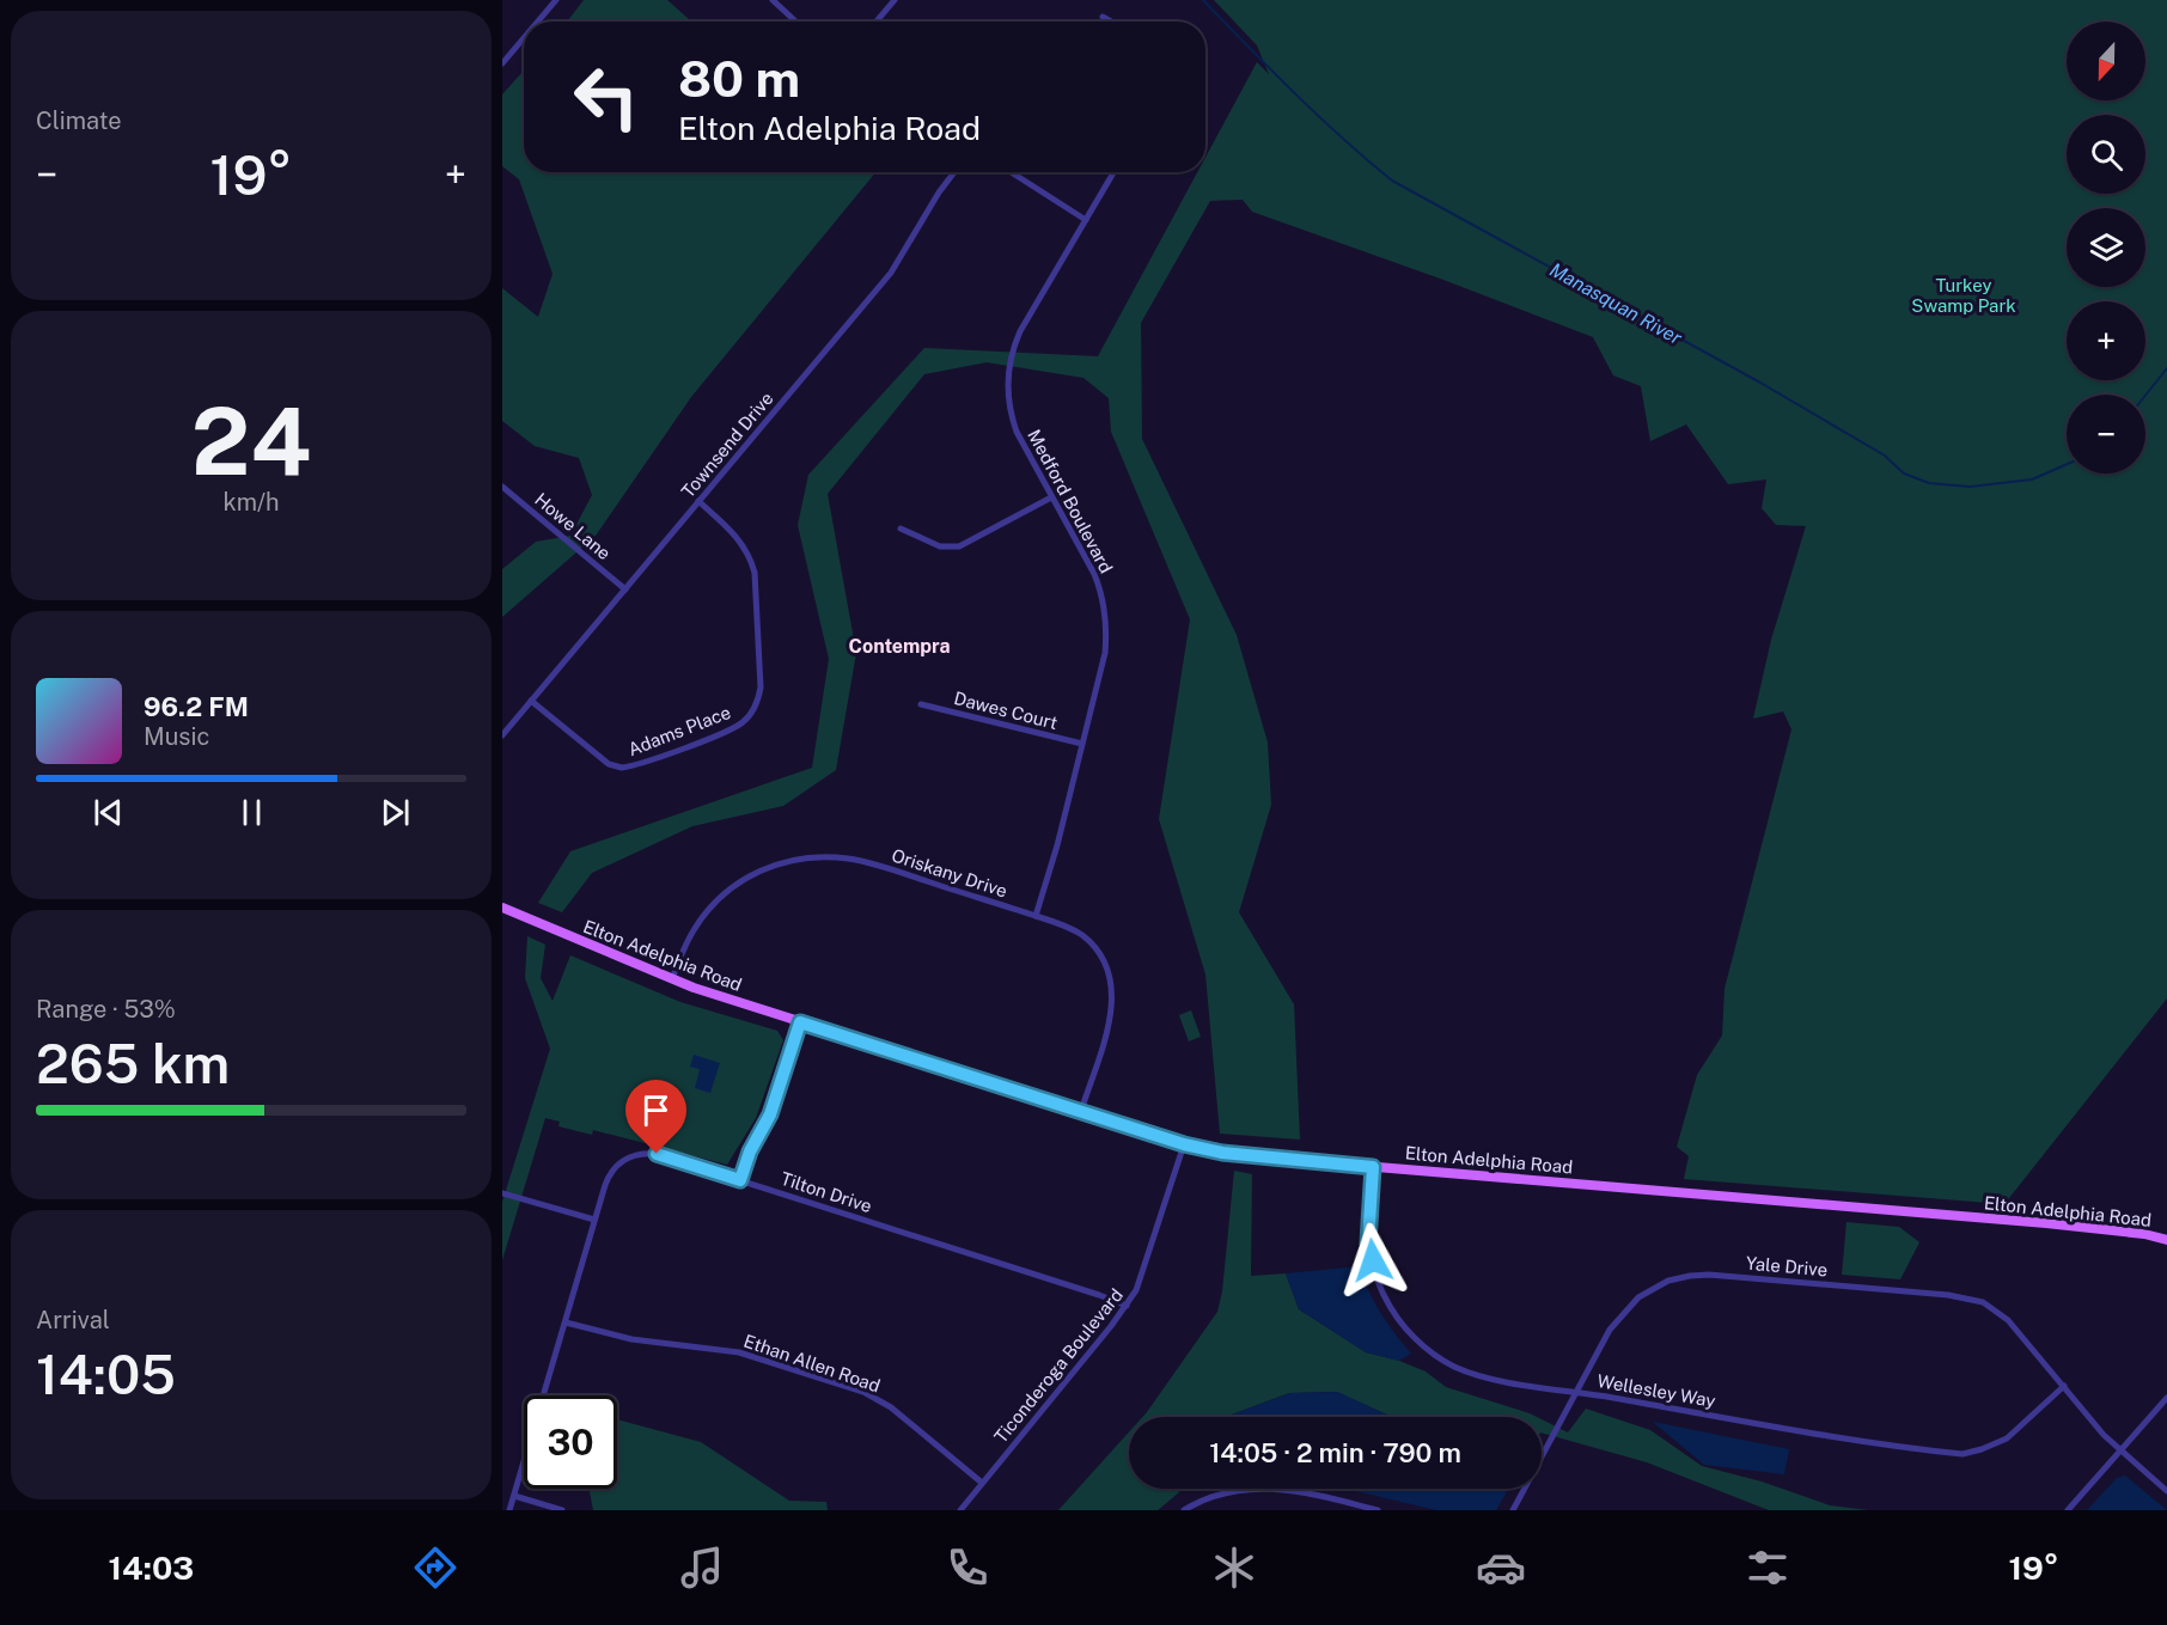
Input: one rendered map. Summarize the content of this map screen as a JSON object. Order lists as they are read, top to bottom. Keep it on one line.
{"streets":{"main road":["Elton Adelphia Road"],"street":["Townsend Drive","Medford Boulevard","Howe Lane","Dawes Court","Adams Place","Oriskany Drive","Tilton Drive","Yale Drive","Ethan Allen Road","Ticonderoga Boulevard","Wellesley Way"]},"crossings":[["Townsend Drive","Howe Lane"],["Townsend Drive","Adams Place"],["Medford Boulevard","Dawes Court"],["Medford Boulevard","Oriskany Drive"],["Oriskany Drive","Elton Adelphia Road"],["Elton Adelphia Road","Ticonderoga Boulevard"],["Elton Adelphia Road","Wellesley Way"],["Tilton Drive","Ethan Allen Road"],["Tilton Drive","Ticonderoga Boulevard"],["Yale Drive","Wellesley Way"],["Ethan Allen Road","Ticonderoga Boulevard"]],"districts":["Contempra"],"water":["Manasquan River"],"parks":["Turkey Swamp Park"],"north":"bottom","page":{"tile":["Climate",["24","km/h"],["Range · 53%","265 km"],["Arrival","14:05"]],"map_buttons":["+","−"],"turn":["80 m","Elton Adelphia Road"],"heat":["−","19°","+"],"song":["96.2 FM","Music"],"limit":"30","trip":"14:05 · 2 min · 790 m","tabs":["14:03","19°"]}}
